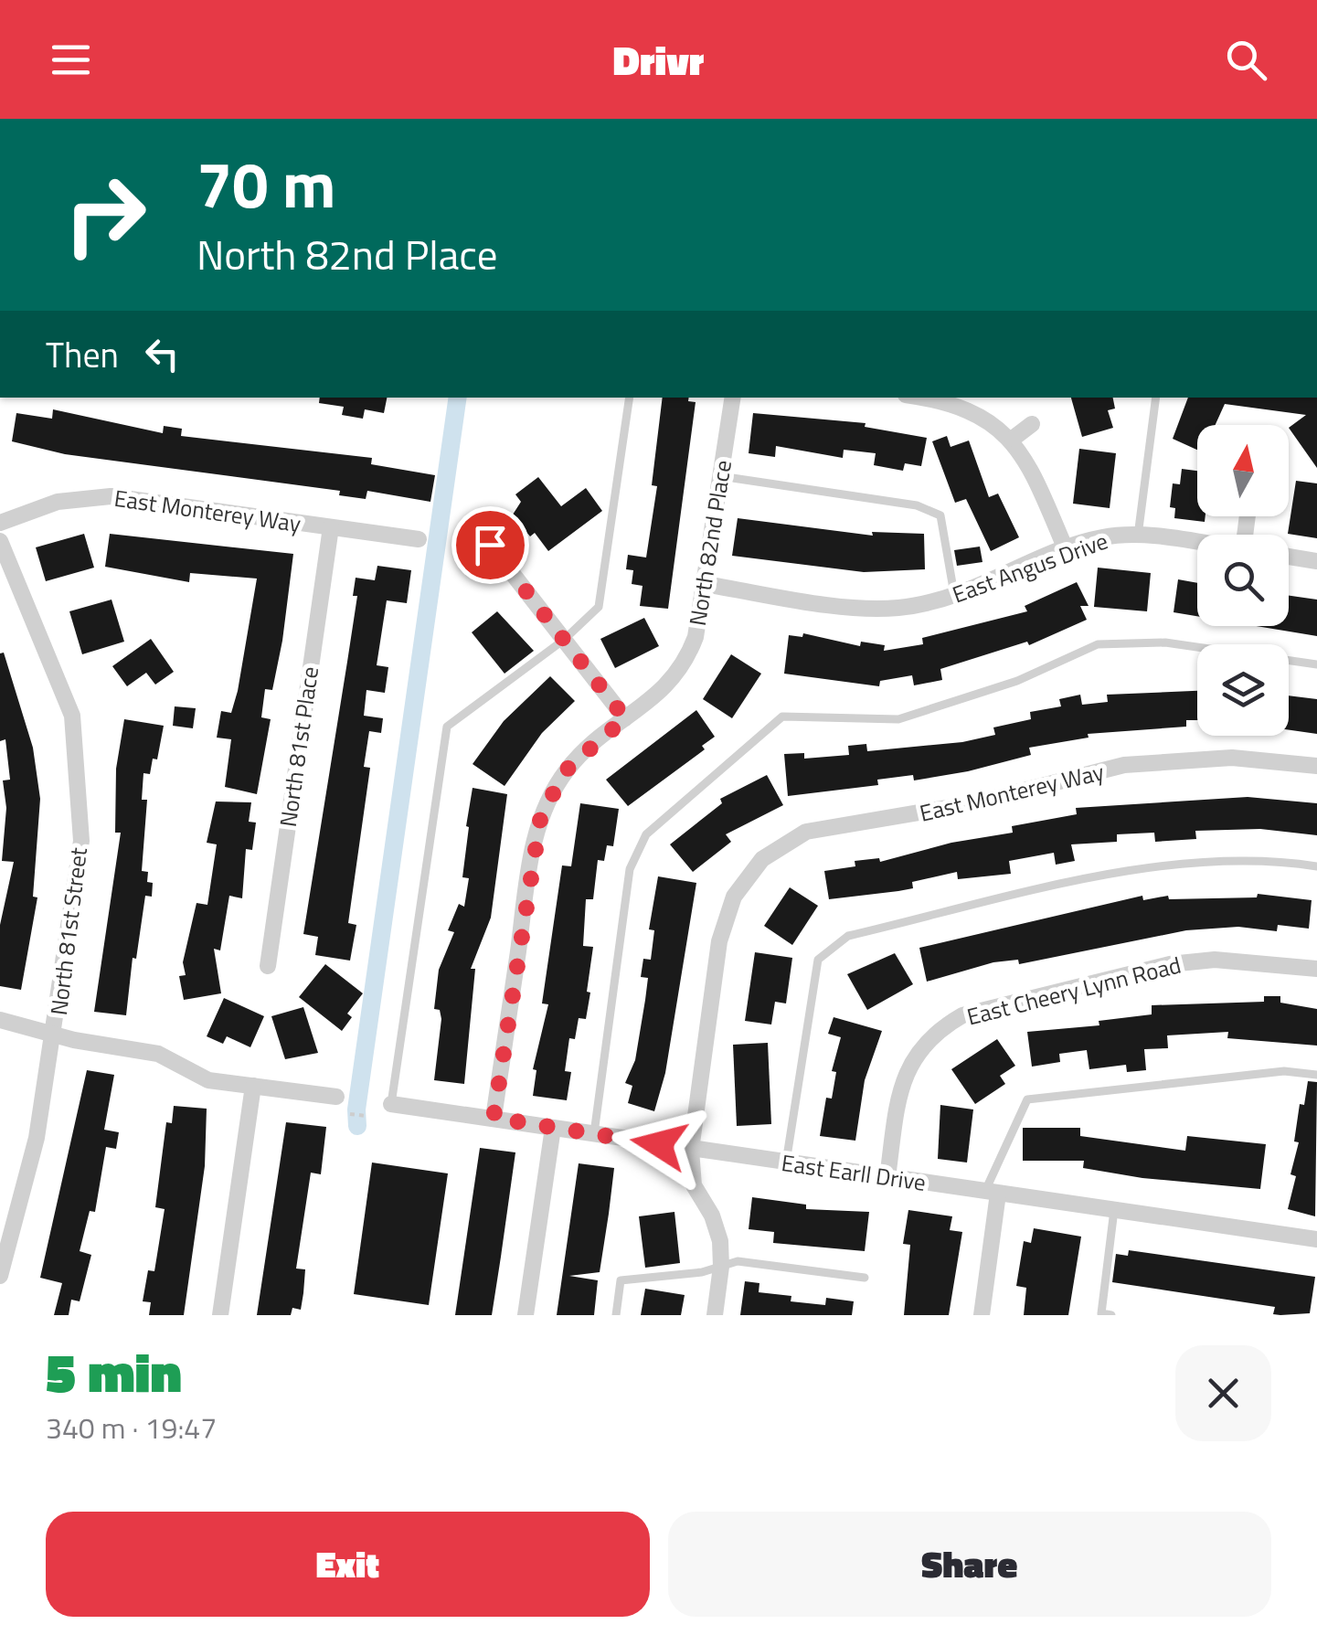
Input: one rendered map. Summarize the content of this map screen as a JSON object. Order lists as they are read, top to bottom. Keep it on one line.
{"streets":{"street":["East Monterey Way","North 82nd Place","East Angus Drive","North 81st Place","North 81st Street","East Cheery Lynn Road","East Earll Drive"]},"crossings":[["East Monterey Way","North 81st Place"],["East Monterey Way","East Earll Drive"],["North 82nd Place","East Angus Drive"],["North 82nd Place","East Earll Drive"],["East Cheery Lynn Road","East Earll Drive"]],"north":"top","page":{"header":"Drivr","turn":["70 m","North 82nd Place"],"then":"Then","heading":["5 min","340 m · 19:47"],"buttons":["Exit","Share"]}}
